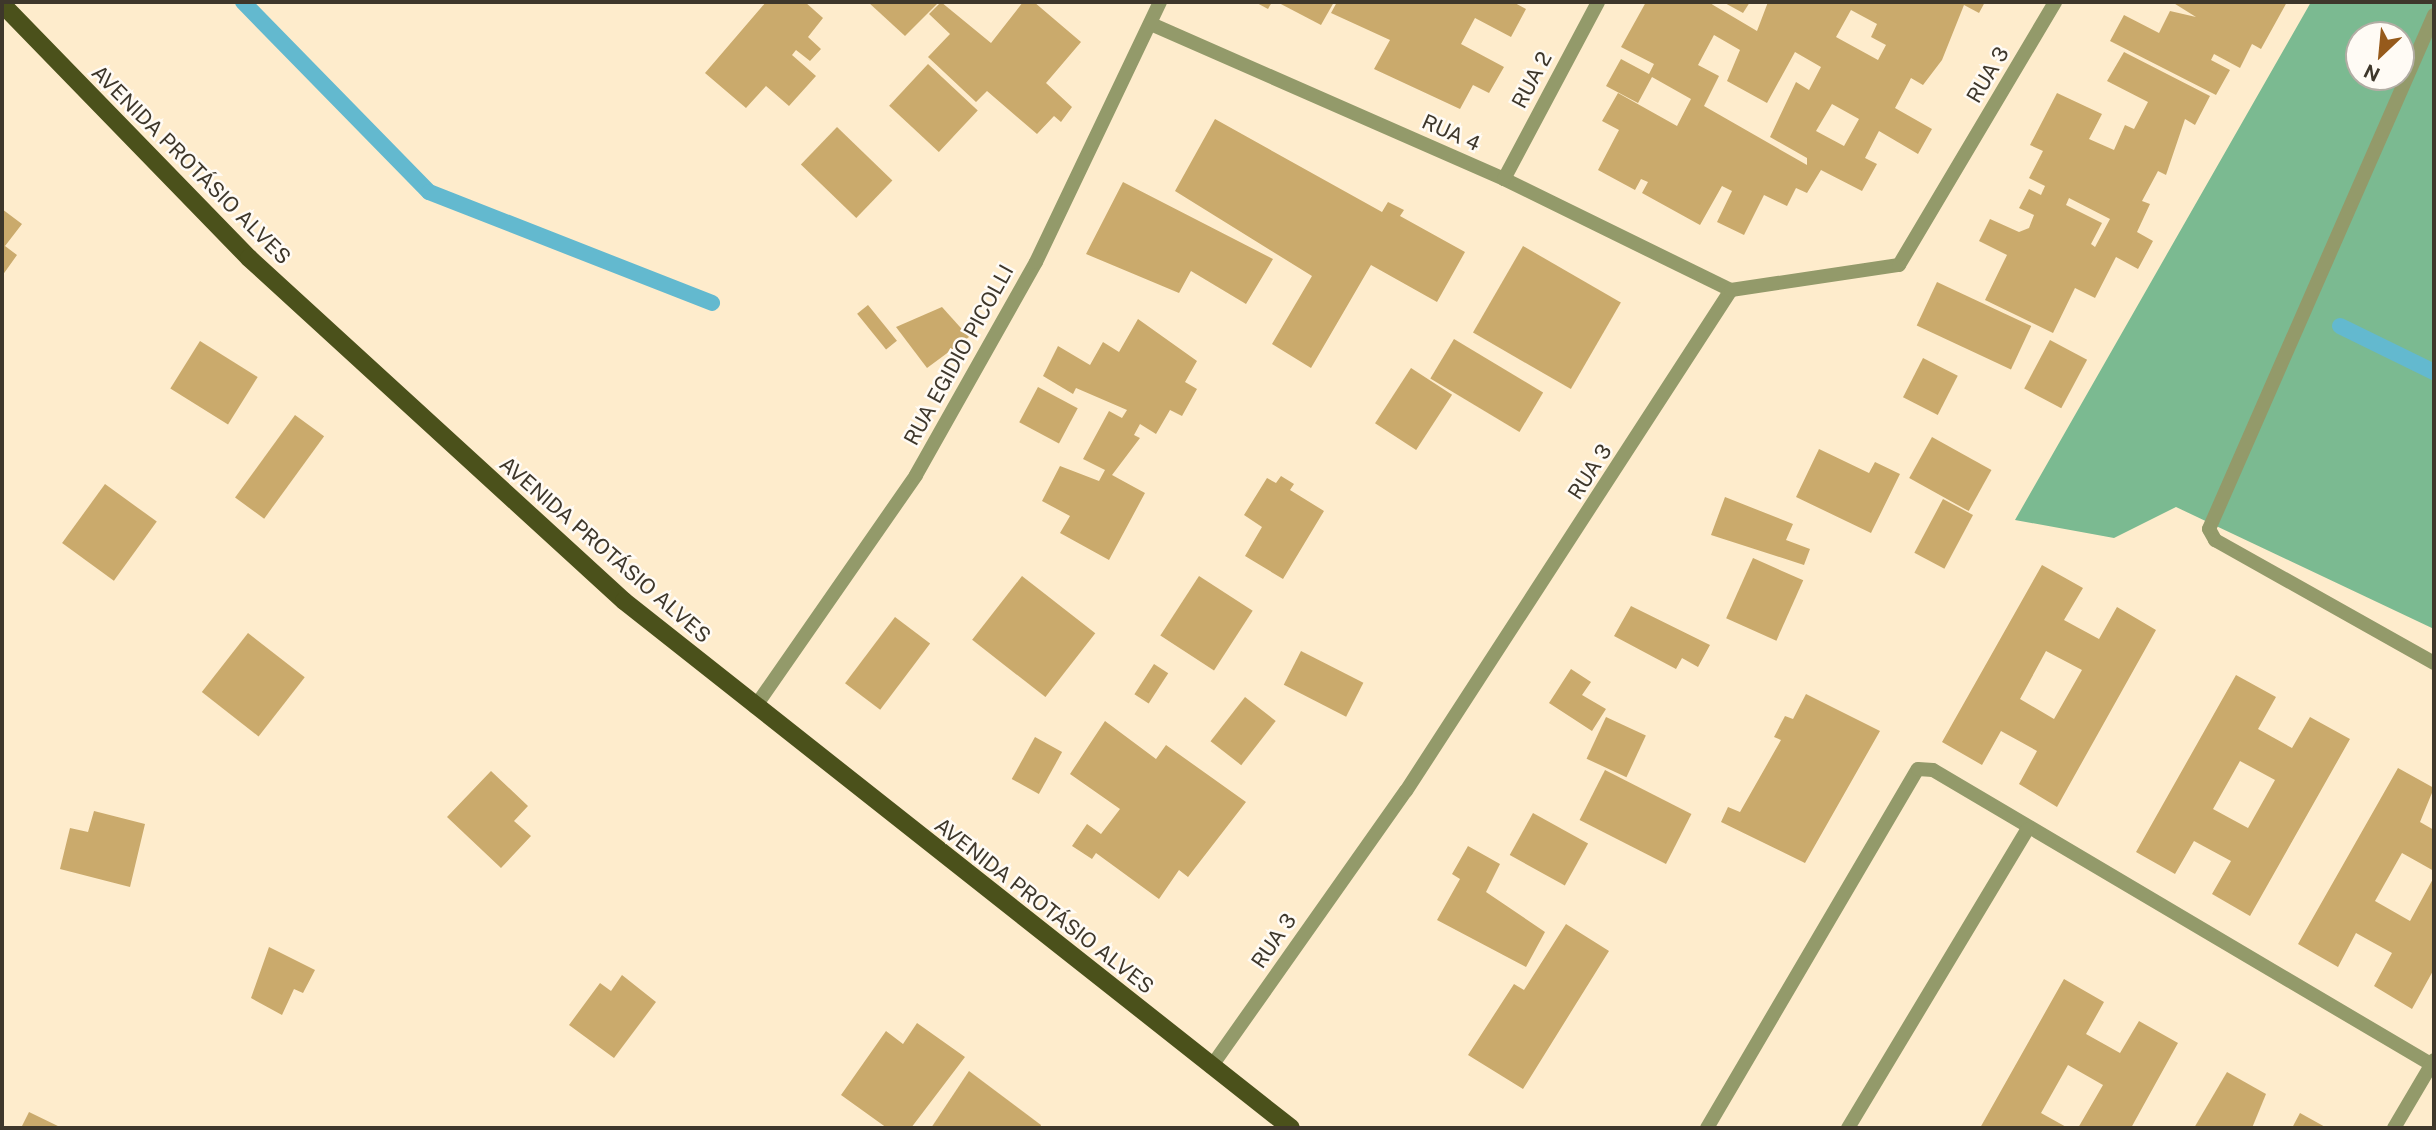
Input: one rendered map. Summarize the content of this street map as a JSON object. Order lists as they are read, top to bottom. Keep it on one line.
{"streets":{"main road":["AVENIDA PROTÁSIO ALVES"],"street":["RUA 3","RUA 2","RUA 4","RUA EGIDIO PICOLLI"]},"crossings":[["RUA 3","RUA 4"],["RUA 3","AVENIDA PROTÁSIO ALVES"],["RUA 2","RUA 4"],["RUA 4","RUA EGIDIO PICOLLI"],["AVENIDA PROTÁSIO ALVES","RUA EGIDIO PICOLLI"]],"north":"bottom left"}
